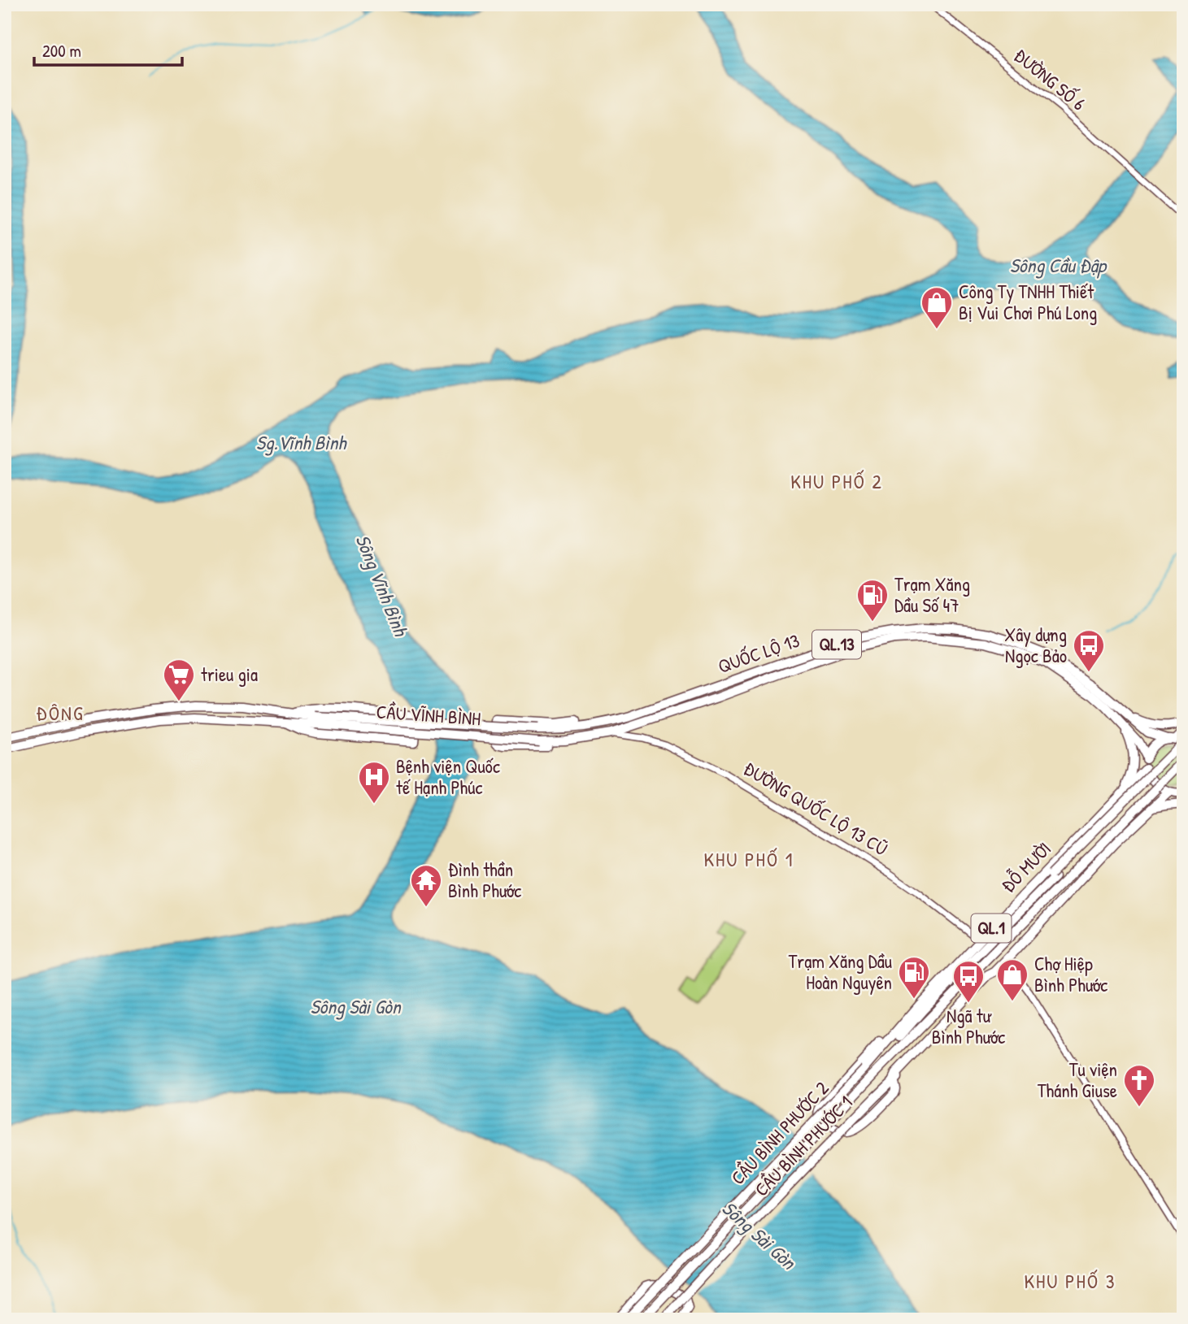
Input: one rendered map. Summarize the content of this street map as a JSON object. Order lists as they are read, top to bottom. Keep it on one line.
{"streets":{"highway":["QL.13","QUỐC LỘ 13","CẦU VĨNH BÌNH","ĐỖ MƯỜI","QL.1","CẦU BÌNH PHƯỚC 2","CẦU BÌNH PHƯỚC 1"],"street":["ĐƯỜNG SỐ 6","ĐƯỜNG QUỐC LỘ 13 CŨ"]},"crossings":[["QL.13","CẦU VĨNH BÌNH"],["QUỐC LỘ 13","CẦU VĨNH BÌNH"],["QUỐC LỘ 13","ĐƯỜNG QUỐC LỘ 13 CŨ"],["QUỐC LỘ 13","QL.1"],["ĐƯỜNG QUỐC LỘ 13 CŨ","ĐỖ MƯỜI"],["ĐỖ MƯỜI","QL.1"],["ĐỖ MƯỜI","CẦU BÌNH PHƯỚC 2"],["ĐỖ MƯỜI","CẦU BÌNH PHƯỚC 1"]],"districts":["KHU PHỐ 2","ĐÔNG","KHU PHỐ 1","KHU PHỐ 3"],"water":["Sông Cầu Đập","Sg.Vĩnh Bình","Sông Vĩnh Bình","Sông Sài Gòn"],"places":{"shop":["Công Ty TNHH Thiết Bị Vui Chơi Phú Long","Chợ Hiệp Bình Phước"],"fuel station":["Trạm Xăng Dầu Số 47","Trạm Xăng Dầu Hoàn Nguyên"],"bus stop":["Xây dựng Ngọc Bảo","Ngã tư Bình Phước"],"supermarket":["trieu gia"],"hospital":["Bệnh viện Quốc tế Hạnh Phúc"],"temple":["Đình thần Bình Phước"],"church":["Tu viện Thánh Giuse"]},"scale_bar":"200 m"}
